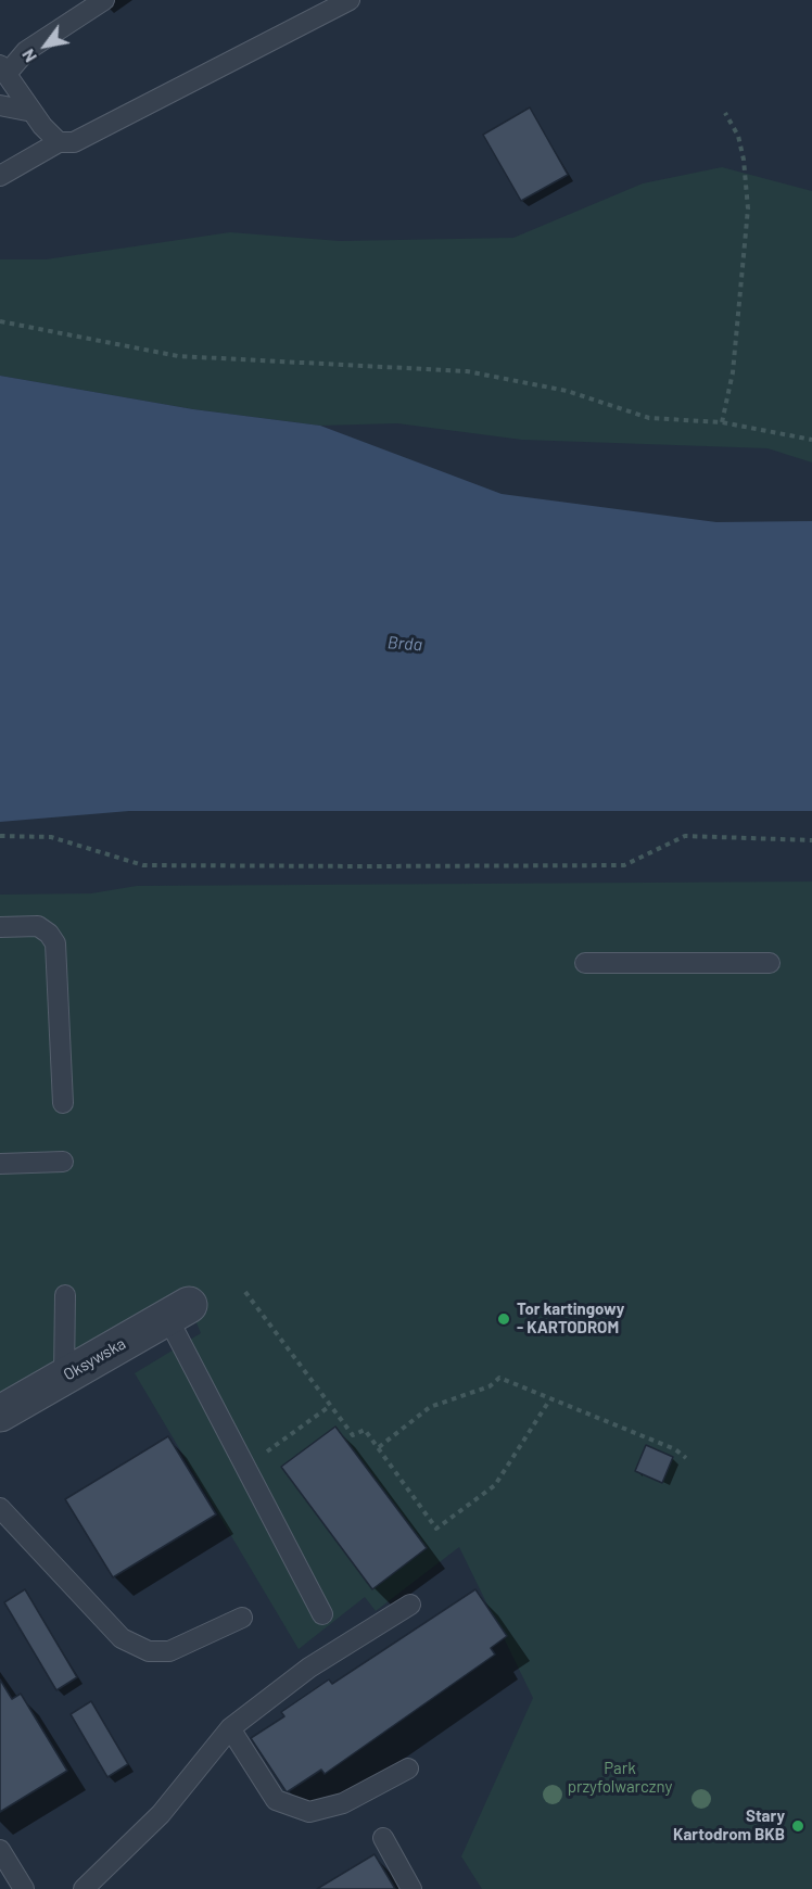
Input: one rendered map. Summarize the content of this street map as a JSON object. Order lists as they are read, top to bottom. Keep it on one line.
{"streets":{"street":["Oksywska"]},"water":["Brda"],"parks":["Park przyfolwarczny"],"places":["Tor kartingowy - KARTODROM","Stary Kartodrom BKB"],"north":"bottom left"}
